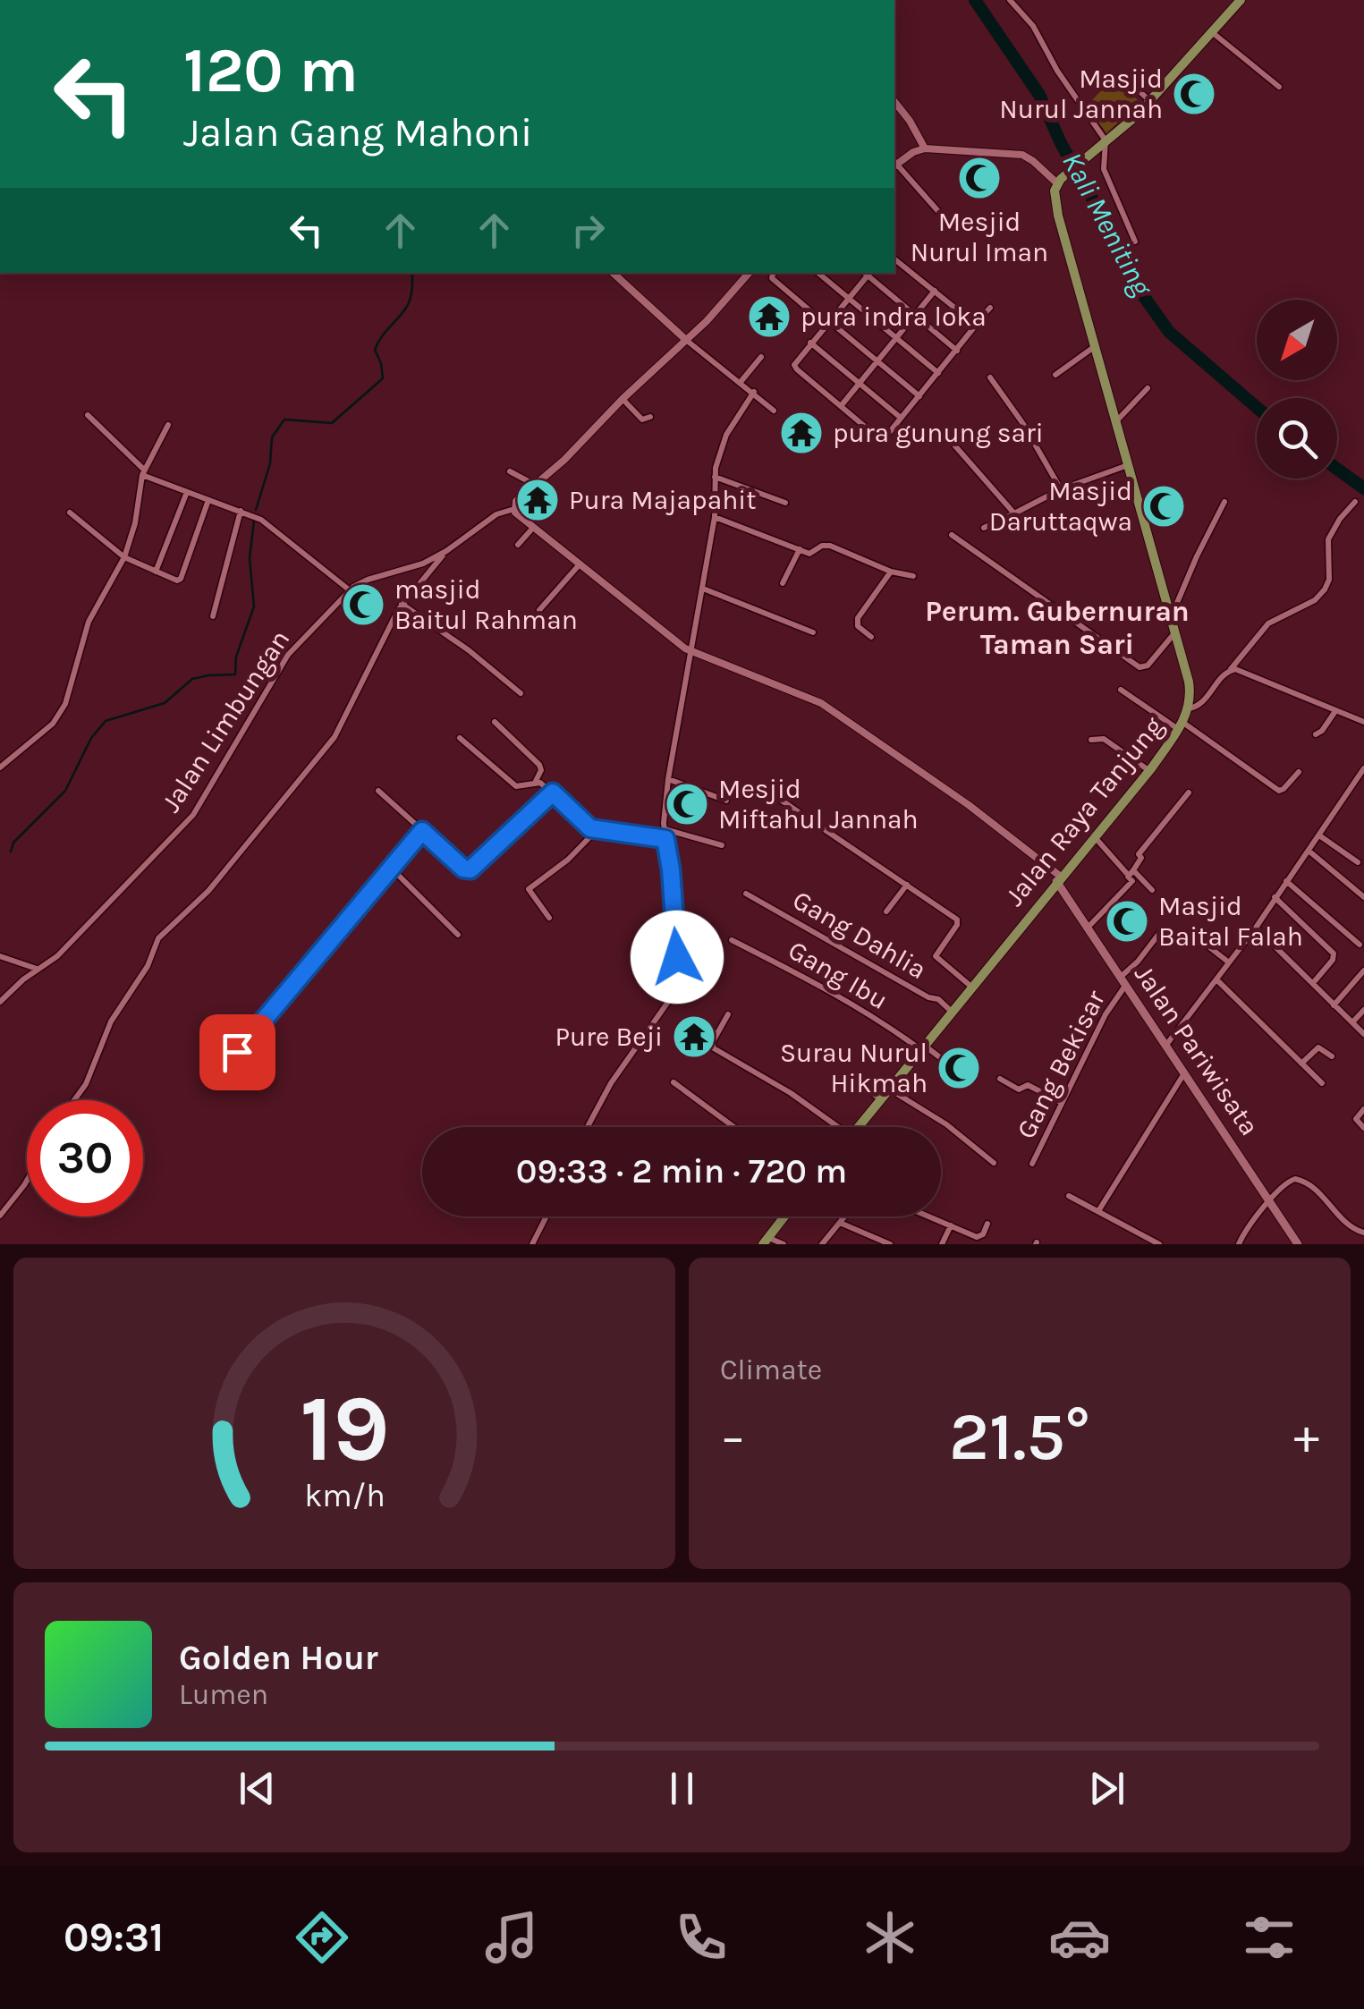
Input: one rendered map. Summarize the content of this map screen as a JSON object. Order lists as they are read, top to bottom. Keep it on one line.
{"streets":{"main road":["Jalan Raya Tanjung","Jalan Pariwisata"],"street":["Jalan Limbungan","Gang Dahlia","Gang Ibu","Gang Bekisar"]},"crossings":[["Jalan Raya Tanjung","Gang Dahlia"],["Jalan Raya Tanjung","Gang Ibu"],["Jalan Raya Tanjung","Jalan Pariwisata"],["Jalan Pariwisata","Gang Bekisar"]],"districts":["Perum. Gubernuran Taman Sari"],"water":["Kali Meniting"],"places":{"mosque":["Masjid Nurul Jannah","Mesjid Nurul Iman","Masjid Daruttaqwa","masjid Baitul Rahman","Mesjid Miftahul Jannah","Masjid Baital Falah","Surau Nurul Hikmah"],"temple":["pura indra loka","pura gunung sari","Pura Majapahit","Pure Beji"]},"north":"bottom left","page":{"turn":["120 m","Jalan Gang Mahoni"],"limit":"30","trip":"09:33 · 2 min · 720 m","tile":"Climate","heat":["−","21.5°","+"],"song":["Golden Hour","Lumen"],"tabs":"09:31","gauge":["19","km/h"]}}
